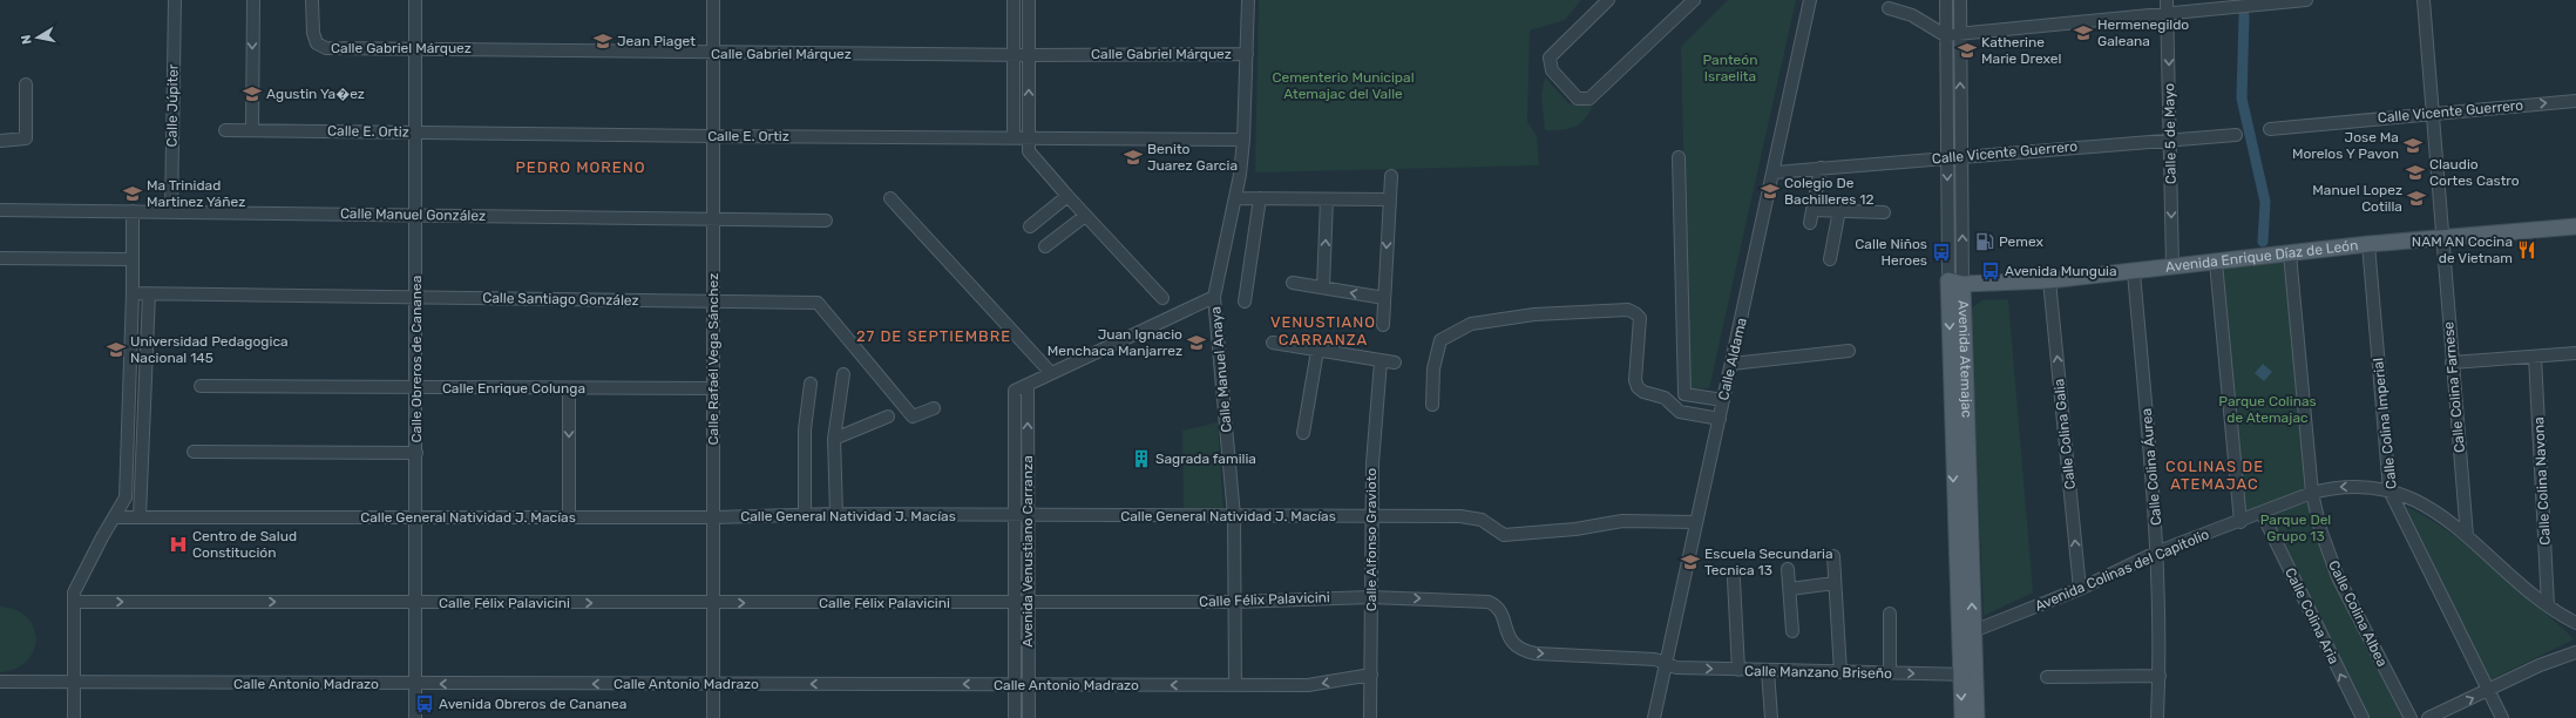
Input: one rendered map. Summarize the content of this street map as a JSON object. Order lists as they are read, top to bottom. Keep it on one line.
{"streets":{"main road":["Avenida Enrique Díaz de León","Avenida Atemajac"],"street":["Calle Gabriel Márquez","Calle Júpiter","Calle Vicente Guerrero","Calle E. Ortiz","Calle 5 de Mayo","Calle Manuel González","Calle Santiago González","Calle Obreros de Cananea","Calle Rafaél Vega Sánchez","Calle Aldama","Calle Manuel Anaya","Calle Colina Farnese","Calle Enrique Colunga","Calle Colina Imperial","Calle Colina Galia","Calle Colina Áurea","Calle Colina Navona","Calle General Natividad J. Macías","Calle Alfonso Gravioto","Avenida Venustiano Carranza","Avenida Colinas del Capitolio","Calle Félix Palavicini","Calle Colina Albea","Calle Colina Aria","Calle Manzano Briseño","Calle Antonio Madrazo"]},"crossings":[["Calle Gabriel Márquez","Calle Obreros de Cananea"],["Calle Gabriel Márquez","Calle Rafaél Vega Sánchez"],["Calle Gabriel Márquez","Calle Manuel Anaya"],["Calle Júpiter","Calle Manuel González"],["Calle Vicente Guerrero","Calle 5 de Mayo"],["Calle Vicente Guerrero","Calle Aldama"],["Calle Vicente Guerrero","Avenida Atemajac"],["Calle Vicente Guerrero","Calle Colina Farnese"],["Calle E. Ortiz","Calle Obreros de Cananea"],["Calle E. Ortiz","Calle Rafaél Vega Sánchez"],["Calle E. Ortiz","Calle Manuel Anaya"],["Calle 5 de Mayo","Avenida Enrique Díaz de León"],["Calle Manuel González","Calle Obreros de Cananea"],["Calle Manuel González","Calle Rafaél Vega Sánchez"],["Avenida Enrique Díaz de León","Avenida Atemajac"],["Avenida Enrique Díaz de León","Calle Colina Farnese"],["Avenida Enrique Díaz de León","Calle Colina Imperial"],["Avenida Enrique Díaz de León","Calle Colina Galia"],["Avenida Enrique Díaz de León","Calle Colina Áurea"],["Avenida Enrique Díaz de León","Calle Colina Albea"],["Calle Santiago González","Calle Obreros de Cananea"],["Calle Santiago González","Calle Rafaél Vega Sánchez"],["Calle Obreros de Cananea","Calle Enrique Colunga"],["Calle Obreros de Cananea","Calle General Natividad J. Macías"],["Calle Obreros de Cananea","Calle Félix Palavicini"],["Calle Obreros de Cananea","Calle Antonio Madrazo"],["Calle Rafaél Vega Sánchez","Calle Enrique Colunga"],["Calle Rafaél Vega Sánchez","Calle General Natividad J. Macías"],["Calle Rafaél Vega Sánchez","Calle Félix Palavicini"],["Calle Rafaél Vega Sánchez","Calle Antonio Madrazo"],["Calle Aldama","Calle General Natividad J. Macías"],["Calle Aldama","Calle Félix Palavicini"],["Calle Aldama","Calle Manzano Briseño"],["Avenida Atemajac","Avenida Colinas del Capitolio"],["Avenida Atemajac","Calle Manzano Briseño"],["Calle Manuel Anaya","Calle General Natividad J. Macías"],["Calle Manuel Anaya","Calle Félix Palavicini"],["Calle Manuel Anaya","Calle Antonio Madrazo"],["Calle Colina Farnese","Avenida Colinas del Capitolio"],["Calle Colina Imperial","Avenida Colinas del Capitolio"],["Calle Colina Galia","Avenida Colinas del Capitolio"],["Calle Colina Áurea","Avenida Colinas del Capitolio"],["Calle Colina Navona","Avenida Colinas del Capitolio"],["Calle General Natividad J. Macías","Calle Alfonso Gravioto"],["Calle General Natividad J. Macías","Avenida Venustiano Carranza"],["Calle Alfonso Gravioto","Calle Félix Palavicini"],["Calle Alfonso Gravioto","Calle Antonio Madrazo"],["Avenida Venustiano Carranza","Calle Félix Palavicini"],["Avenida Venustiano Carranza","Calle Antonio Madrazo"],["Avenida Colinas del Capitolio","Calle Colina Albea"],["Avenida Colinas del Capitolio","Calle Colina Aria"],["Calle Félix Palavicini","Calle Manzano Briseño"]],"one_way":["Calle 5 de Mayo","Calle Colina Galia","Calle Félix Palavicini","Calle Colina Aria","Calle Manzano Briseño","Calle Antonio Madrazo"],"districts":["PEDRO MORENO","VENUSTIANO CARRANZA","27 DE SEPTIEMBRE","COLINAS DE ATEMAJAC"],"parks":["Panteón Israelita","Cementerio Municipal Atemajac del Valle","Parque Colinas de Atemajac","Parque Del Grupo 13"],"places":{"school or university":["Hermenegildo Galeana","Jean Piaget","Katherine Marie Drexel","Agustin Ya�ez","Jose Ma Morelos Y Pavon","Benito Juarez Garcia","Claudio Cortes Castro","Colegio De Bachilleres 12","Ma Trinidad Martinez Yáñez","Manuel Lopez Cotilla","Juan Ignacio Menchaca Manjarrez","Universidad Pedagogica Nacional 145","Escuela Secundaria Tecnica 13"],"fuel station":["Pemex"],"restaurant":["NAM AN Cocina de Vietnam"],"bus stop":["Calle Niños Heroes","Avenida Munguia","Avenida Obreros de Cananea"],"building":["Sagrada familia"],"hospital":["Centro de Salud Constitución"]},"north":"left"}
